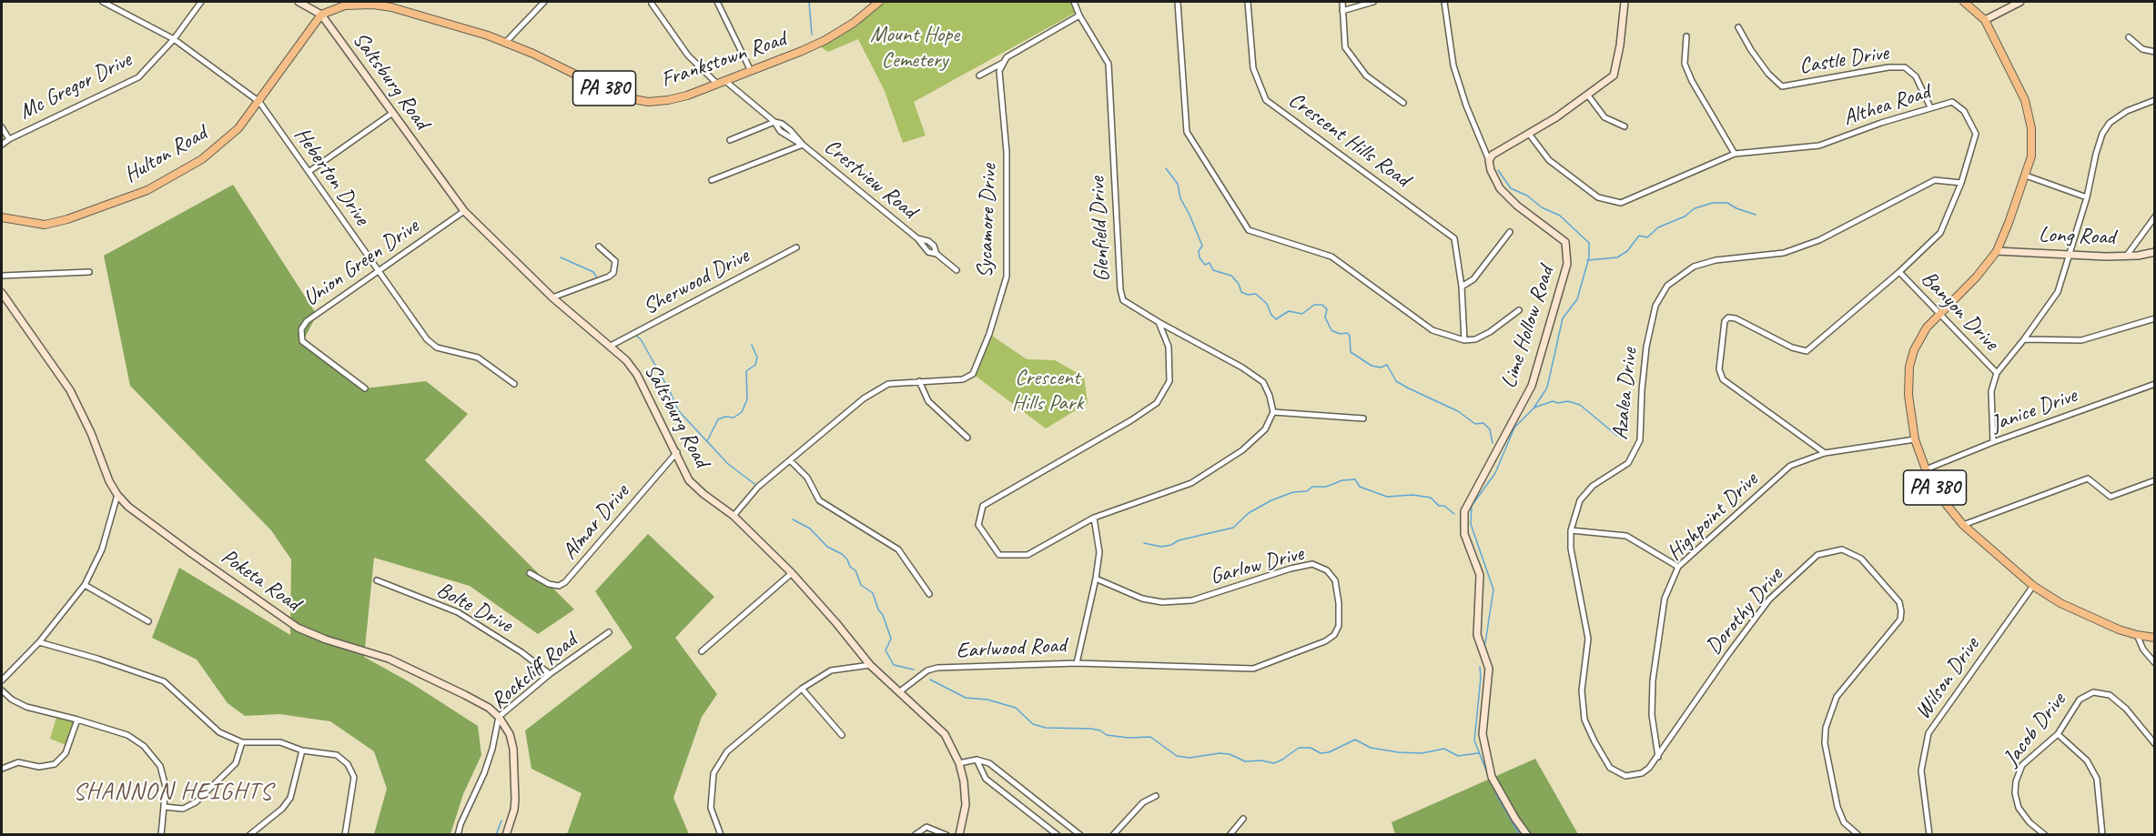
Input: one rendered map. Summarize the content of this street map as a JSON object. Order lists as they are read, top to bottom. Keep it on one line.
{"streets":{"main road":["Frankstown Road","PA 380","Hulton Road"],"street":["Castle Drive","Saltsburg Road","Mc Gregor Drive","Althea Road","Crescent Hills Road","Heberton Drive","Crestview Road","Sycamore Drive","Glenfield Drive","Long Road","Union Green Drive","Sherwood Drive","Banyon Drive","Lime Hollow Road","Azalea Drive","Janice Drive","Highpoint Drive","Almar Drive","Garlow Drive","Poketa Road","Bolte Drive","Dorothy Drive","Earlwood Road","Rockcliff Road","Wilson Drive","Jacob Drive"]},"crossings":[["Frankstown Road","Saltsburg Road"],["Frankstown Road","Hulton Road"],["Frankstown Road","Crestview Road"],["Castle Drive","Althea Road"],["Saltsburg Road","Hulton Road"],["Saltsburg Road","Sycamore Drive"],["Saltsburg Road","Union Green Drive"],["Saltsburg Road","Sherwood Drive"],["Saltsburg Road","Almar Drive"],["Saltsburg Road","Earlwood Road"],["Mc Gregor Drive","Heberton Drive"],["PA 380","Long Road"],["PA 380","Banyon Drive"],["PA 380","Janice Drive"],["PA 380","Highpoint Drive"],["PA 380","Wilson Drive"],["Althea Road","Banyon Drive"],["Althea Road","Azalea Drive"],["Althea Road","Highpoint Drive"],["Hulton Road","Heberton Drive"],["Heberton Drive","Union Green Drive"],["Azalea Drive","Highpoint Drive"],["Azalea Drive","Dorothy Drive"],["Highpoint Drive","Dorothy Drive"],["Garlow Drive","Earlwood Road"],["Poketa Road","Rockcliff Road"],["Bolte Drive","Rockcliff Road"]],"districts":["SHANNON HEIGHTS"],"parks":["Mount Hope Cemetery","Crescent Hills Park"]}
